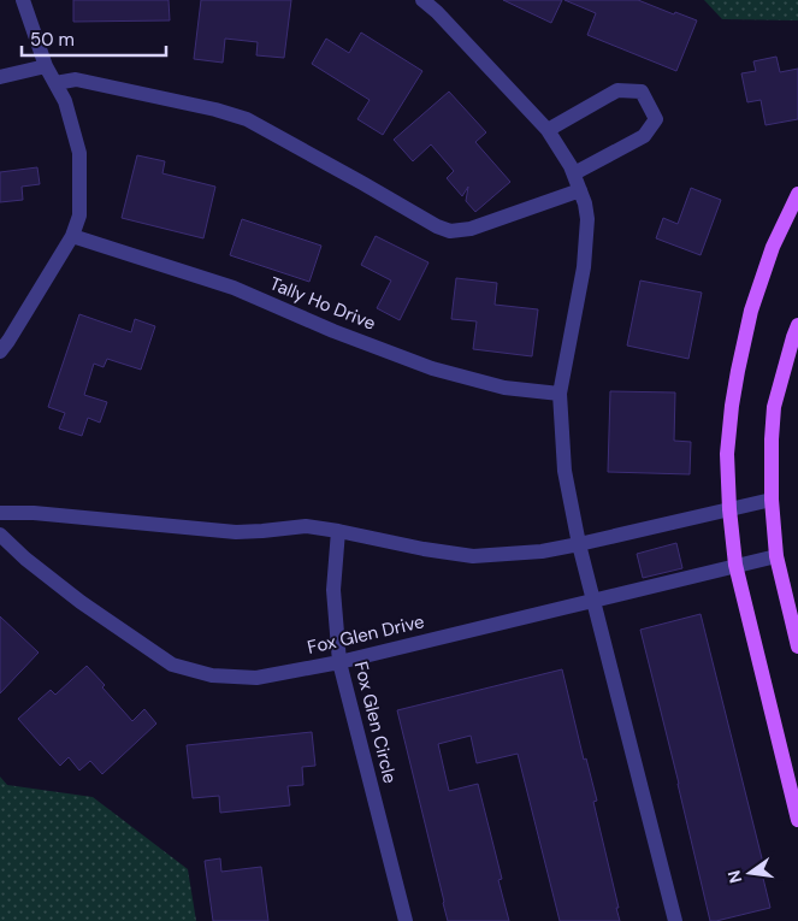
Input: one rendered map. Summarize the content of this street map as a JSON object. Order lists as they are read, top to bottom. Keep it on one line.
{"streets":{"street":["Tally Ho Drive","Fox Glen Drive","Fox Glen Circle"]},"crossings":[["Fox Glen Drive","Fox Glen Circle"]],"scale_bar":"50 m","north":"left"}
